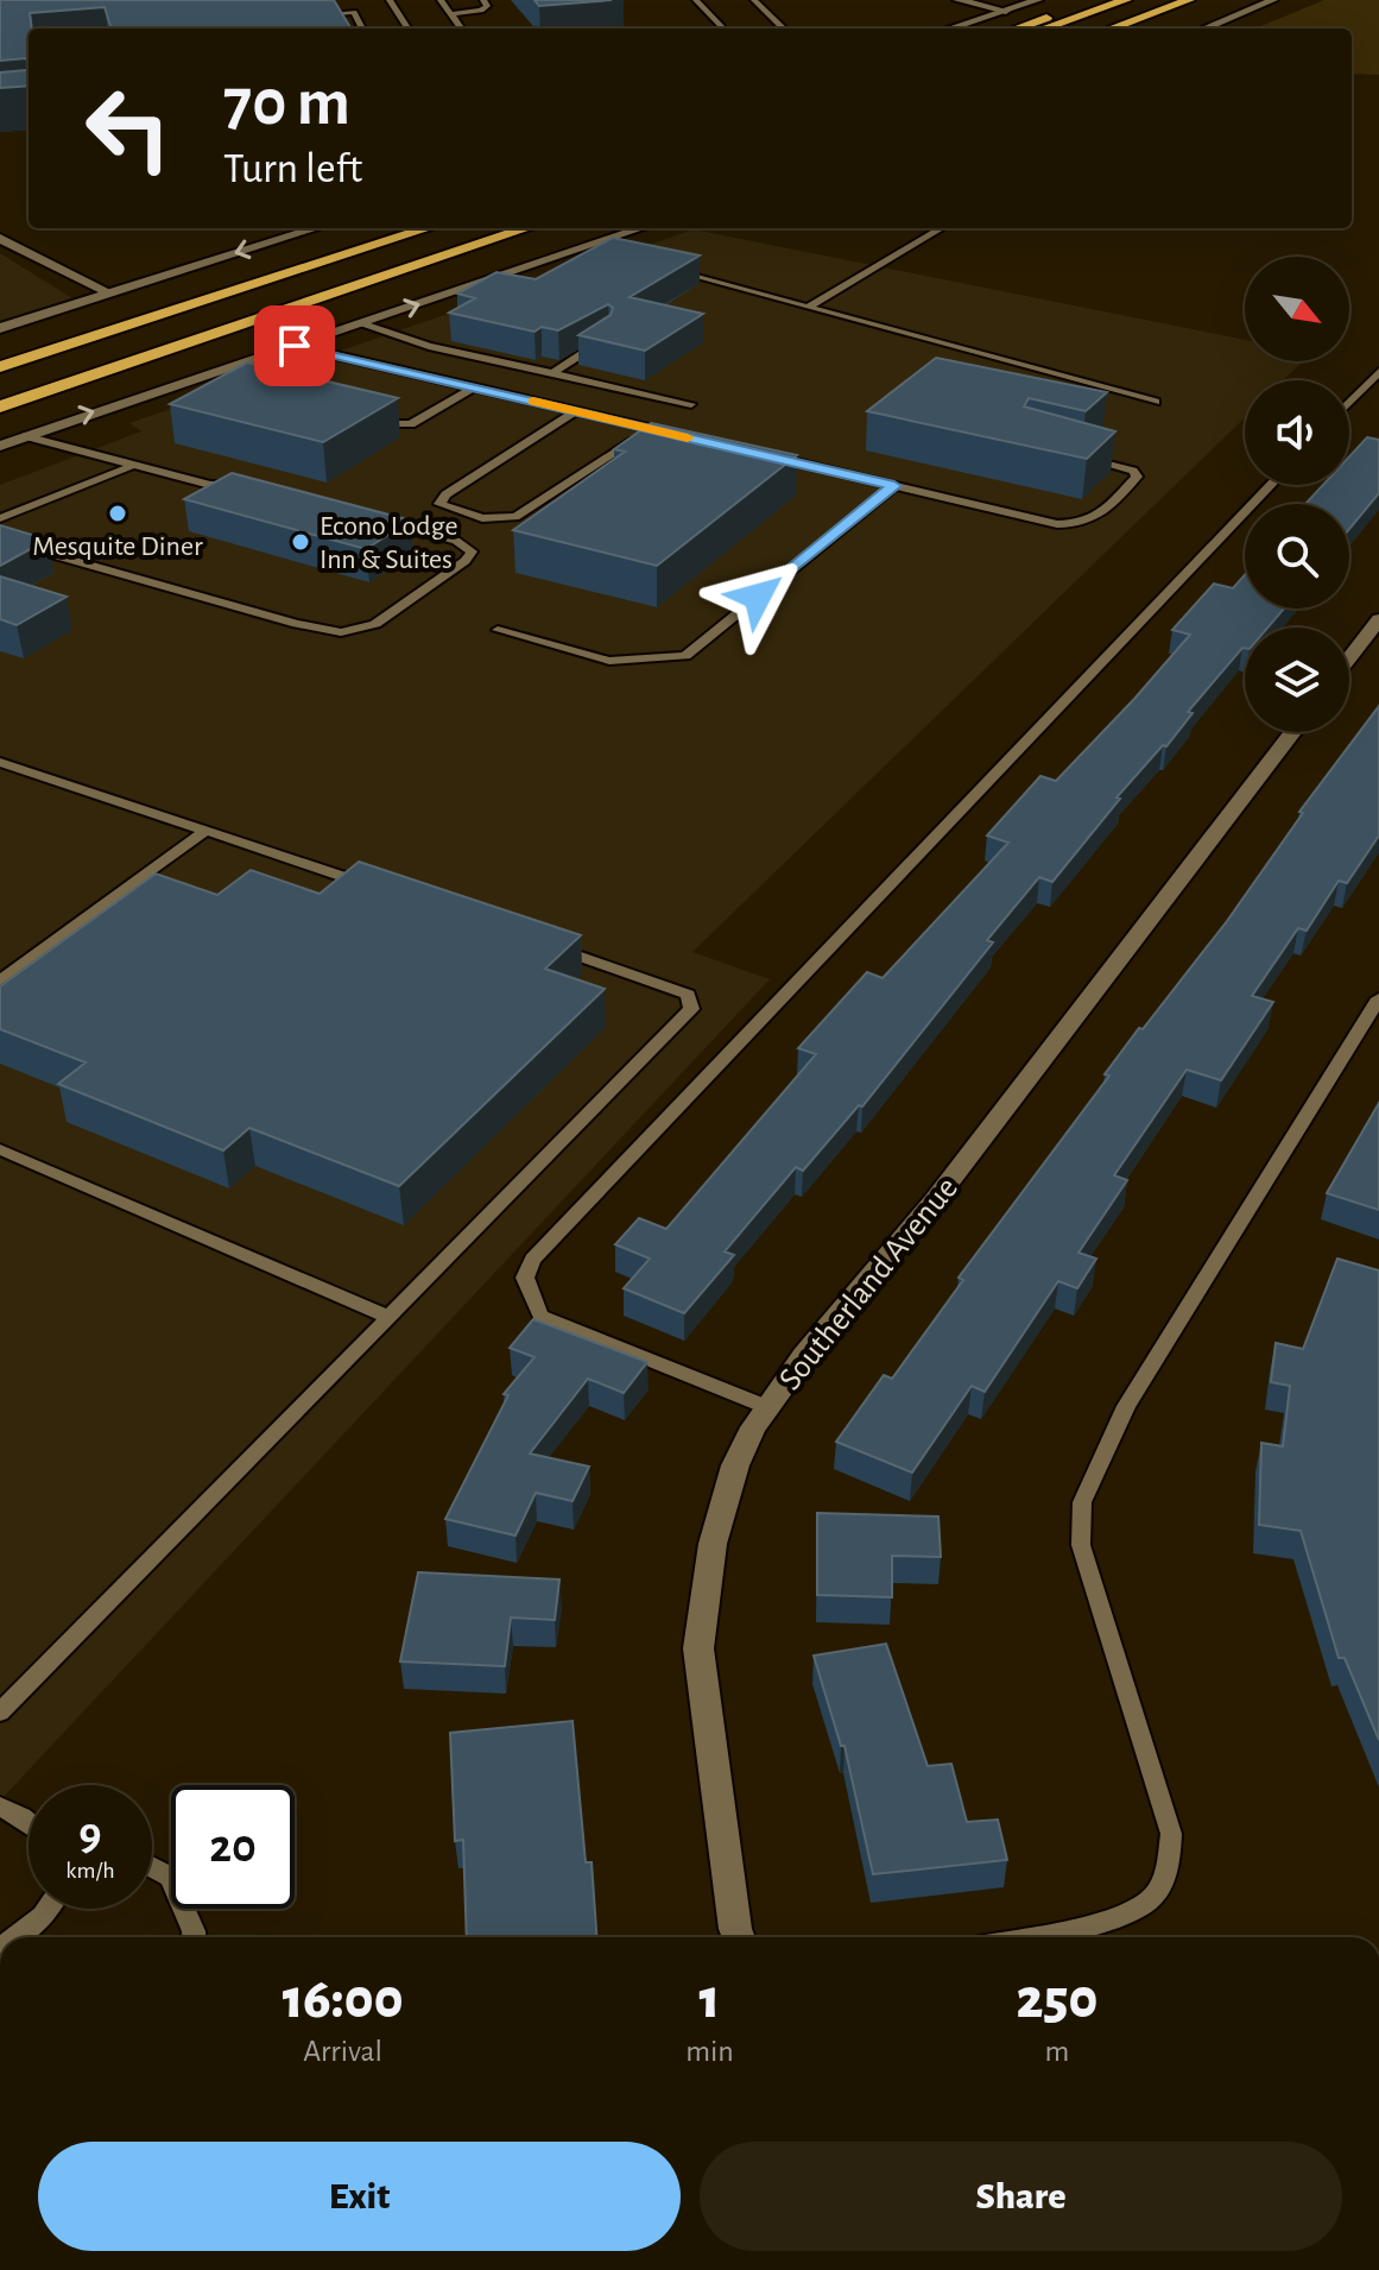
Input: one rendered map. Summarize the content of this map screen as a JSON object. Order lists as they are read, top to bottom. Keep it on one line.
{"streets":{"main road":["Southerland Avenue"]},"places":["Mesquite Diner","Econo Lodge Inn & Suites"],"north":"bottom right","page":{"turn":["70 m","Turn left"],"speed":"9 km/h","limit":"20","eta":["16:00","Arrival","1","min","250","m"],"buttons":["Exit","Share"]}}
